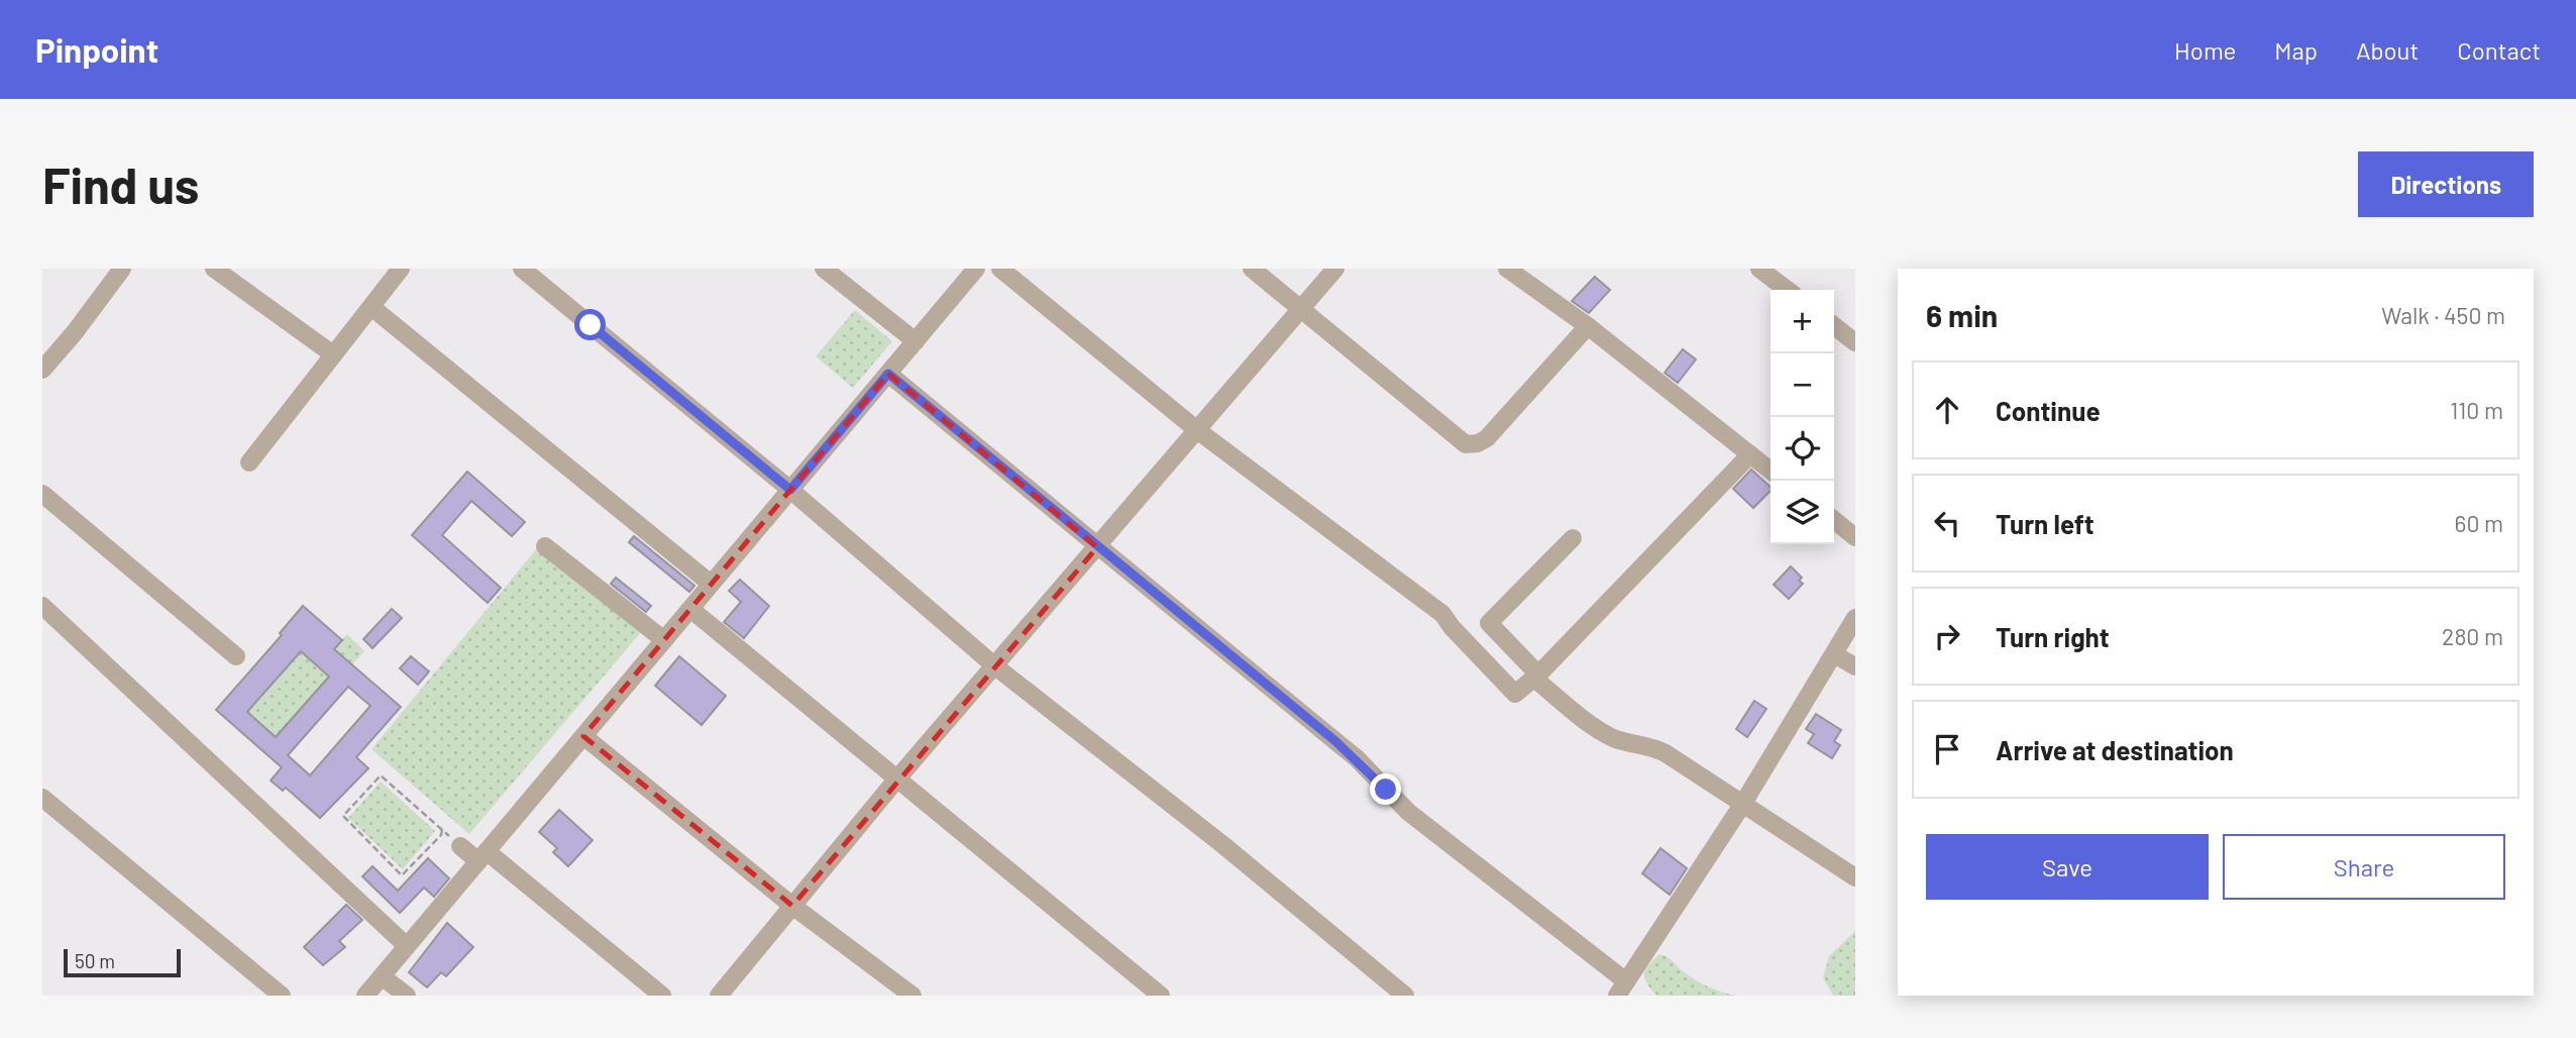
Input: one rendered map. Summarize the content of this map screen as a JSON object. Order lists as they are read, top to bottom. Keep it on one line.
{"scale_bar":"50 m","page":{"header":"Pinpoint","nav":["Home","Map","About","Contact"],"buttons":["Directions",["Save","Share"]],"title":"Find us","heading":["6 min","Walk · 450 m"],"map_buttons":["+","−"],"list":[["Continue","110 m"],["Turn left","60 m"],["Turn right","280 m"],"Arrive at destination"],"scale":"50 m"}}
